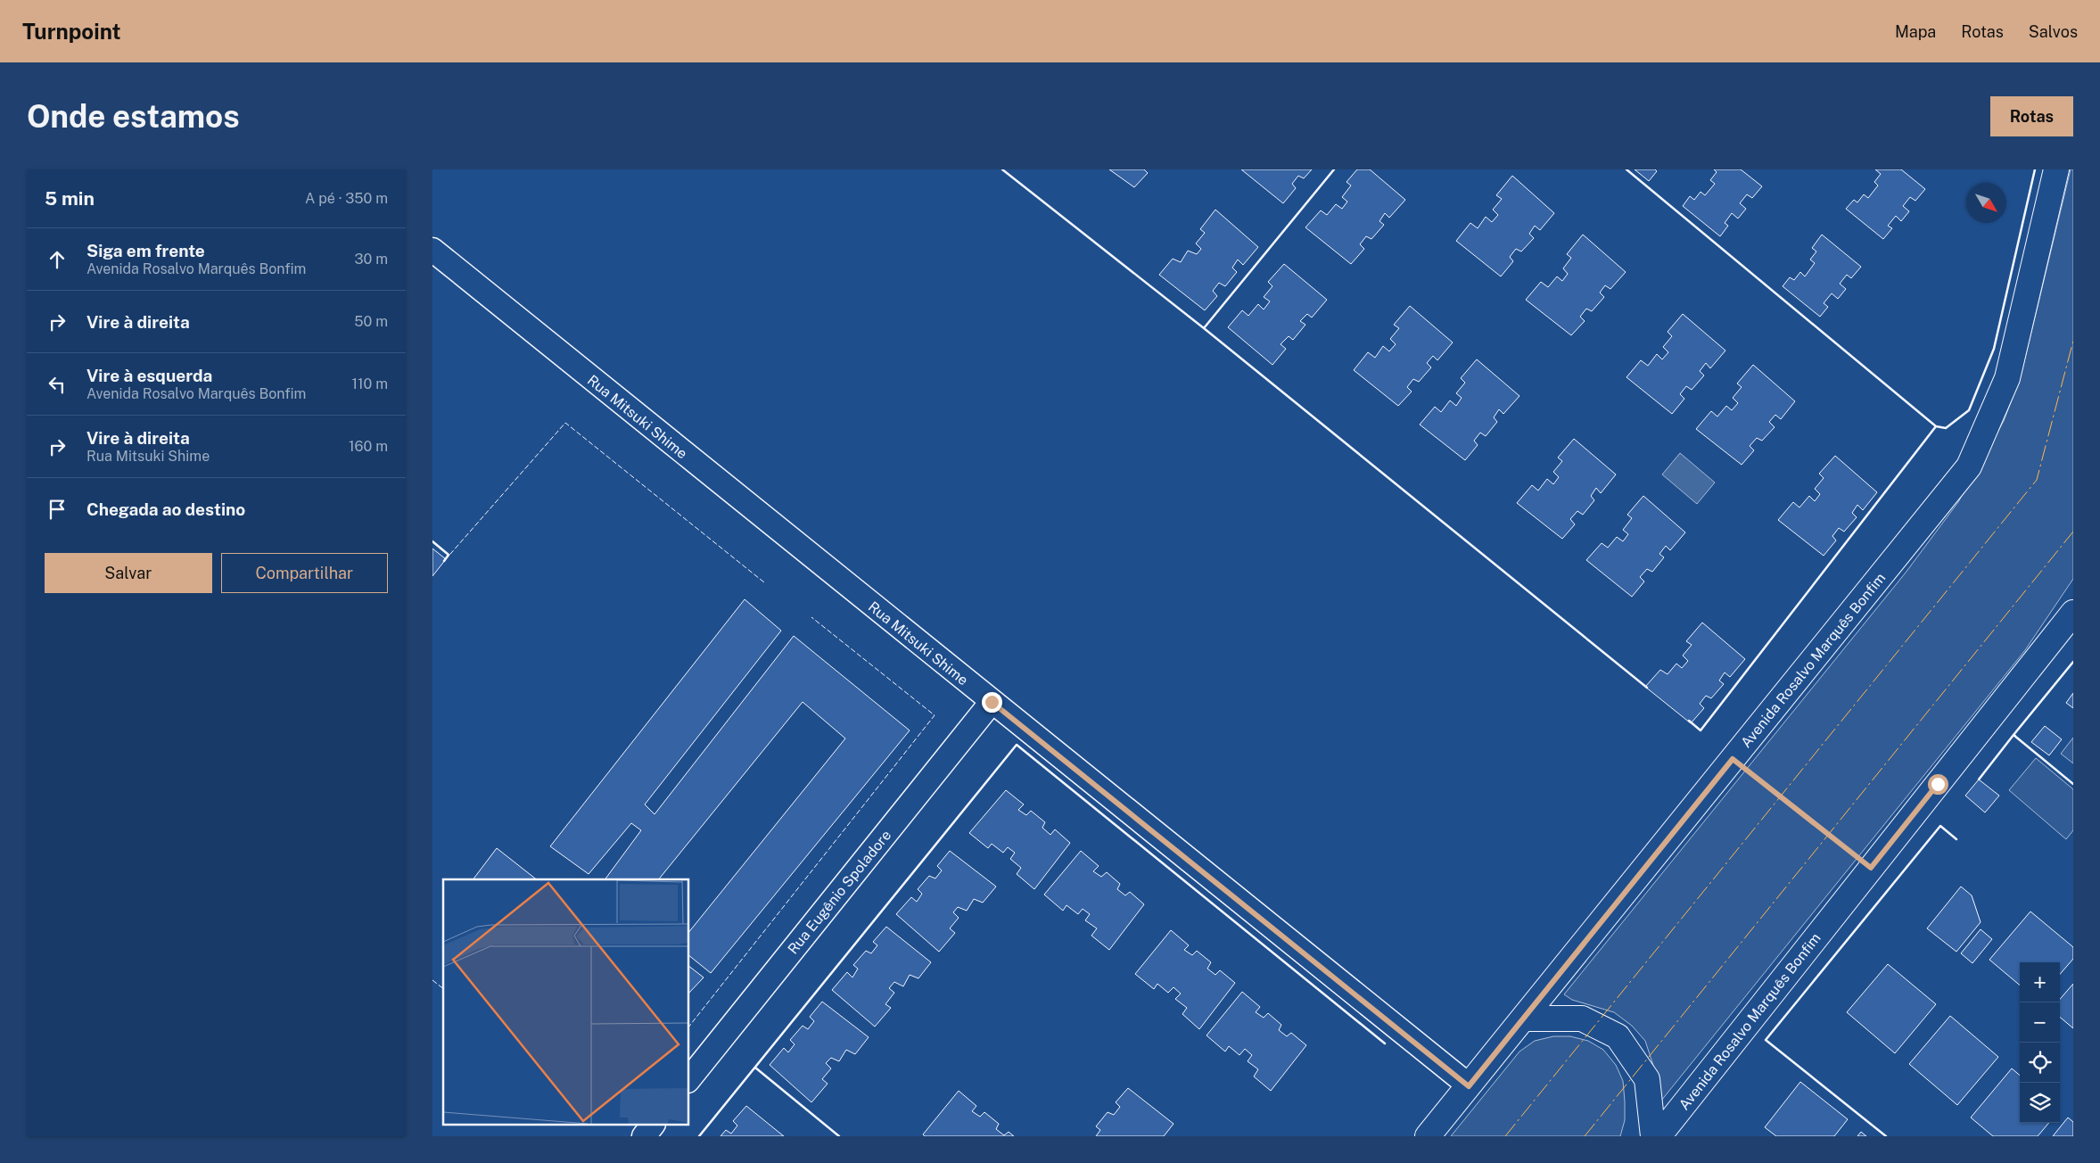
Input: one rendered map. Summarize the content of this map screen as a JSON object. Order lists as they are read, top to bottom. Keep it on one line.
{"streets":{"street":["Rua Mitsuki Shime","Avenida Rosalvo Marquês Bonfim","Rua Eugênio Spoladore"]},"crossings":[["Rua Mitsuki Shime","Avenida Rosalvo Marquês Bonfim"],["Rua Mitsuki Shime","Rua Eugênio Spoladore"]],"north":"bottom right","page":{"header":"Turnpoint","nav":["Mapa","Rotas","Salvos"],"buttons":["Rotas",["Salvar","Compartilhar"]],"title":"Onde estamos","heading":["5 min","A pé · 350 m"],"list":[["Siga em frente","Avenida Rosalvo Marquês Bonfim","30 m"],["Vire à direita","50 m"],["Vire à esquerda","Avenida Rosalvo Marquês Bonfim","110 m"],["Vire à direita","Rua Mitsuki Shime","160 m"],"Chegada ao destino"],"map_buttons":["+","−"]}}
